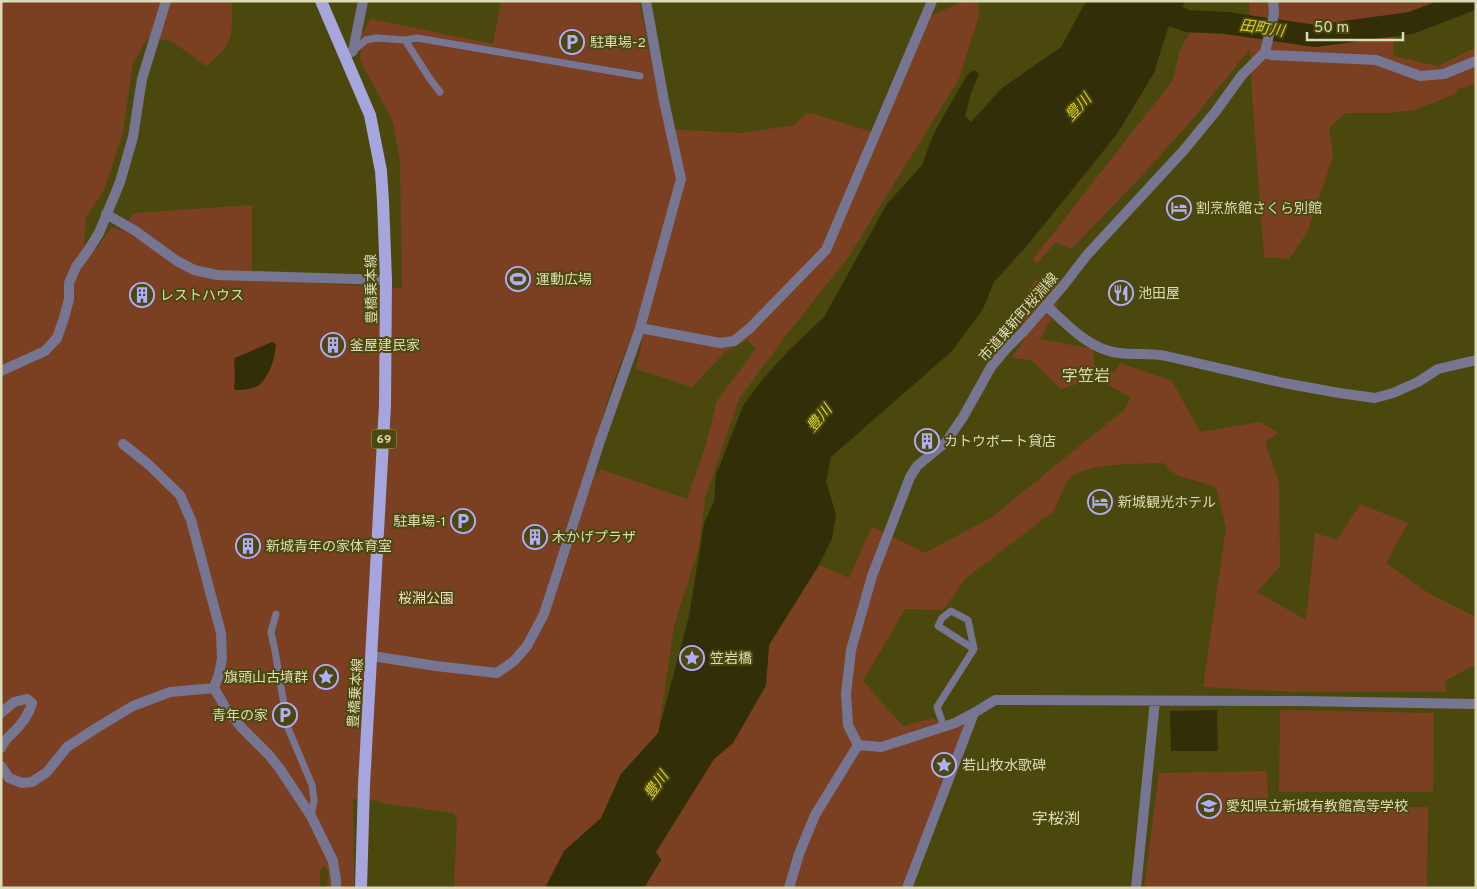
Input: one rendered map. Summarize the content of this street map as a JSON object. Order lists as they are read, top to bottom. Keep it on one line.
{"streets":{"main road":["豊橋乗本線","69"],"street":["市道東新町桜淵線"]},"districts":["字笠岩","字桜渕"],"water":["田町川","豊川"],"parks":["桜淵公園"],"places":{"parking":["駐車場-2","駐車場-1","青年の家"],"hotel":["割烹旅館さくら別館","新城観光ホテル"],"sports":["運動広場"],"restaurant":["池田屋"],"building":["レストハウス","釜屋建民家","カトウボート貸店","木かげプラザ","新城青年の家体育室"],"place":["笠岩橋","旗頭山古墳群","若山牧水歌碑"],"school or university":["愛知県立新城有教館高等学校"]},"scale_bar":"50 m"}
